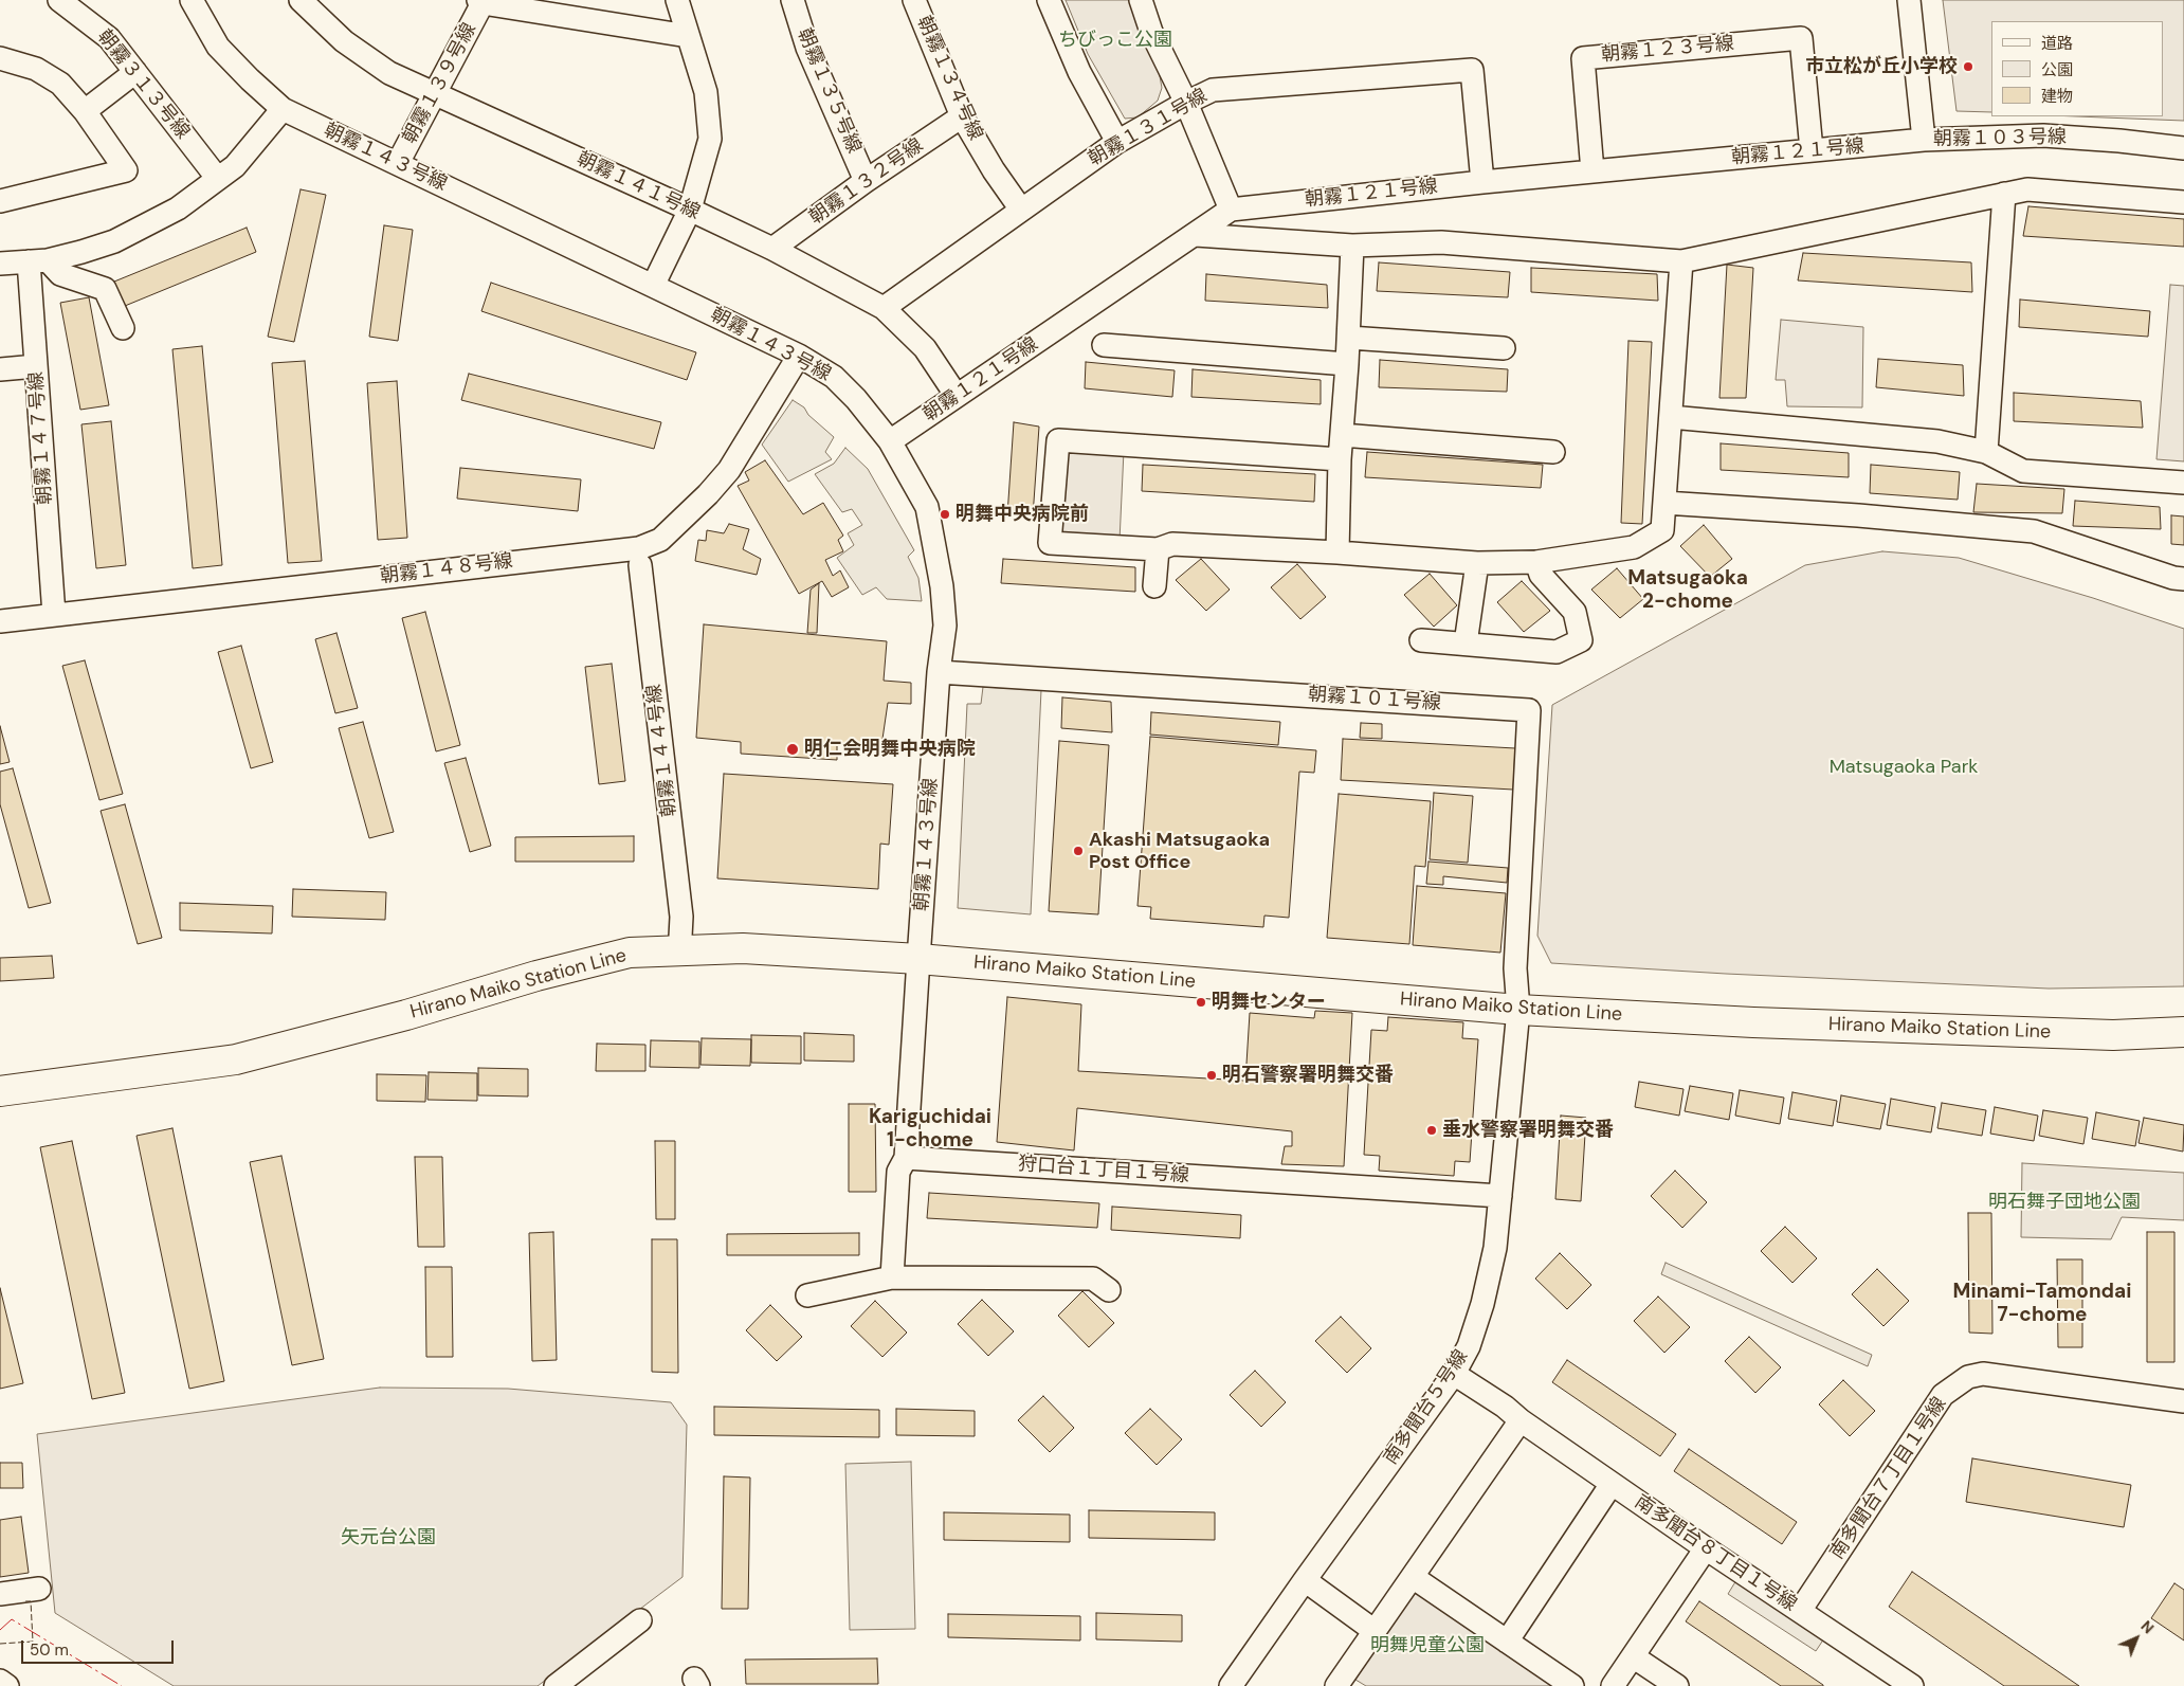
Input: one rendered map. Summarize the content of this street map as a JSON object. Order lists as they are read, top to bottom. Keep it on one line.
{"streets":{"main road":["Hirano Maiko Station Line"],"street":["朝霧１２３号線","朝霧１３４号線","朝霧１３９号線","朝霧３１３号線","朝霧１３５号線","朝霧１３１号線","朝霧１０３号線","朝霧１２１号線","朝霧１４３号線","朝霧１３２号線","朝霧１４１号線","朝霧１４７号線","朝霧１４８号線","朝霧１０１号線","朝霧１４４号線","狩口台１丁目１号線","南多聞台５号線","南多聞台７丁目１号線","南多聞台８丁目１号線"]},"crossings":[["朝霧１２３号線","朝霧１２１号線"],["朝霧１３４号線","朝霧１３１号線"],["朝霧１３４号線","朝霧１３２号線"],["朝霧１３９号線","朝霧１４３号線"],["朝霧１３９号線","朝霧１４１号線"],["朝霧１３５号線","朝霧１３２号線"],["朝霧１３１号線","朝霧１２１号線"],["朝霧１３１号線","朝霧１４１号線"],["朝霧１０３号線","朝霧１２１号線"],["朝霧１２１号線","朝霧１４３号線"],["朝霧１２１号線","朝霧１４１号線"],["朝霧１４３号線","朝霧１４８号線"],["朝霧１４３号線","朝霧１０１号線"],["朝霧１４３号線","Hirano Maiko Station Line"],["朝霧１３２号線","朝霧１４１号線"],["朝霧１４７号線","朝霧１４８号線"],["朝霧１０１号線","Hirano Maiko Station Line"],["朝霧１０１号線","南多聞台５号線"],["朝霧１４４号線","Hirano Maiko Station Line"],["Hirano Maiko Station Line","南多聞台５号線"],["狩口台１丁目１号線","南多聞台５号線"],["南多聞台５号線","南多聞台８丁目１号線"],["南多聞台７丁目１号線","南多聞台８丁目１号線"]],"districts":["Matsugaoka 2-chome","Kariguchidai 1-chome","Minami-Tamondai 7-chome"],"parks":["ちびっこ公園","Matsugaoka Park","明石舞子団地公園","矢元台公園","明舞児童公園"],"places":["市立松が丘小学校","明舞中央病院前","明仁会明舞中央病院","Akashi Matsugaoka Post Office","明舞センター","明石警察署明舞交番","垂水警察署明舞交番"],"legend":["道路","公園","建物"],"scale_bar":"50 m","north":"top right"}
